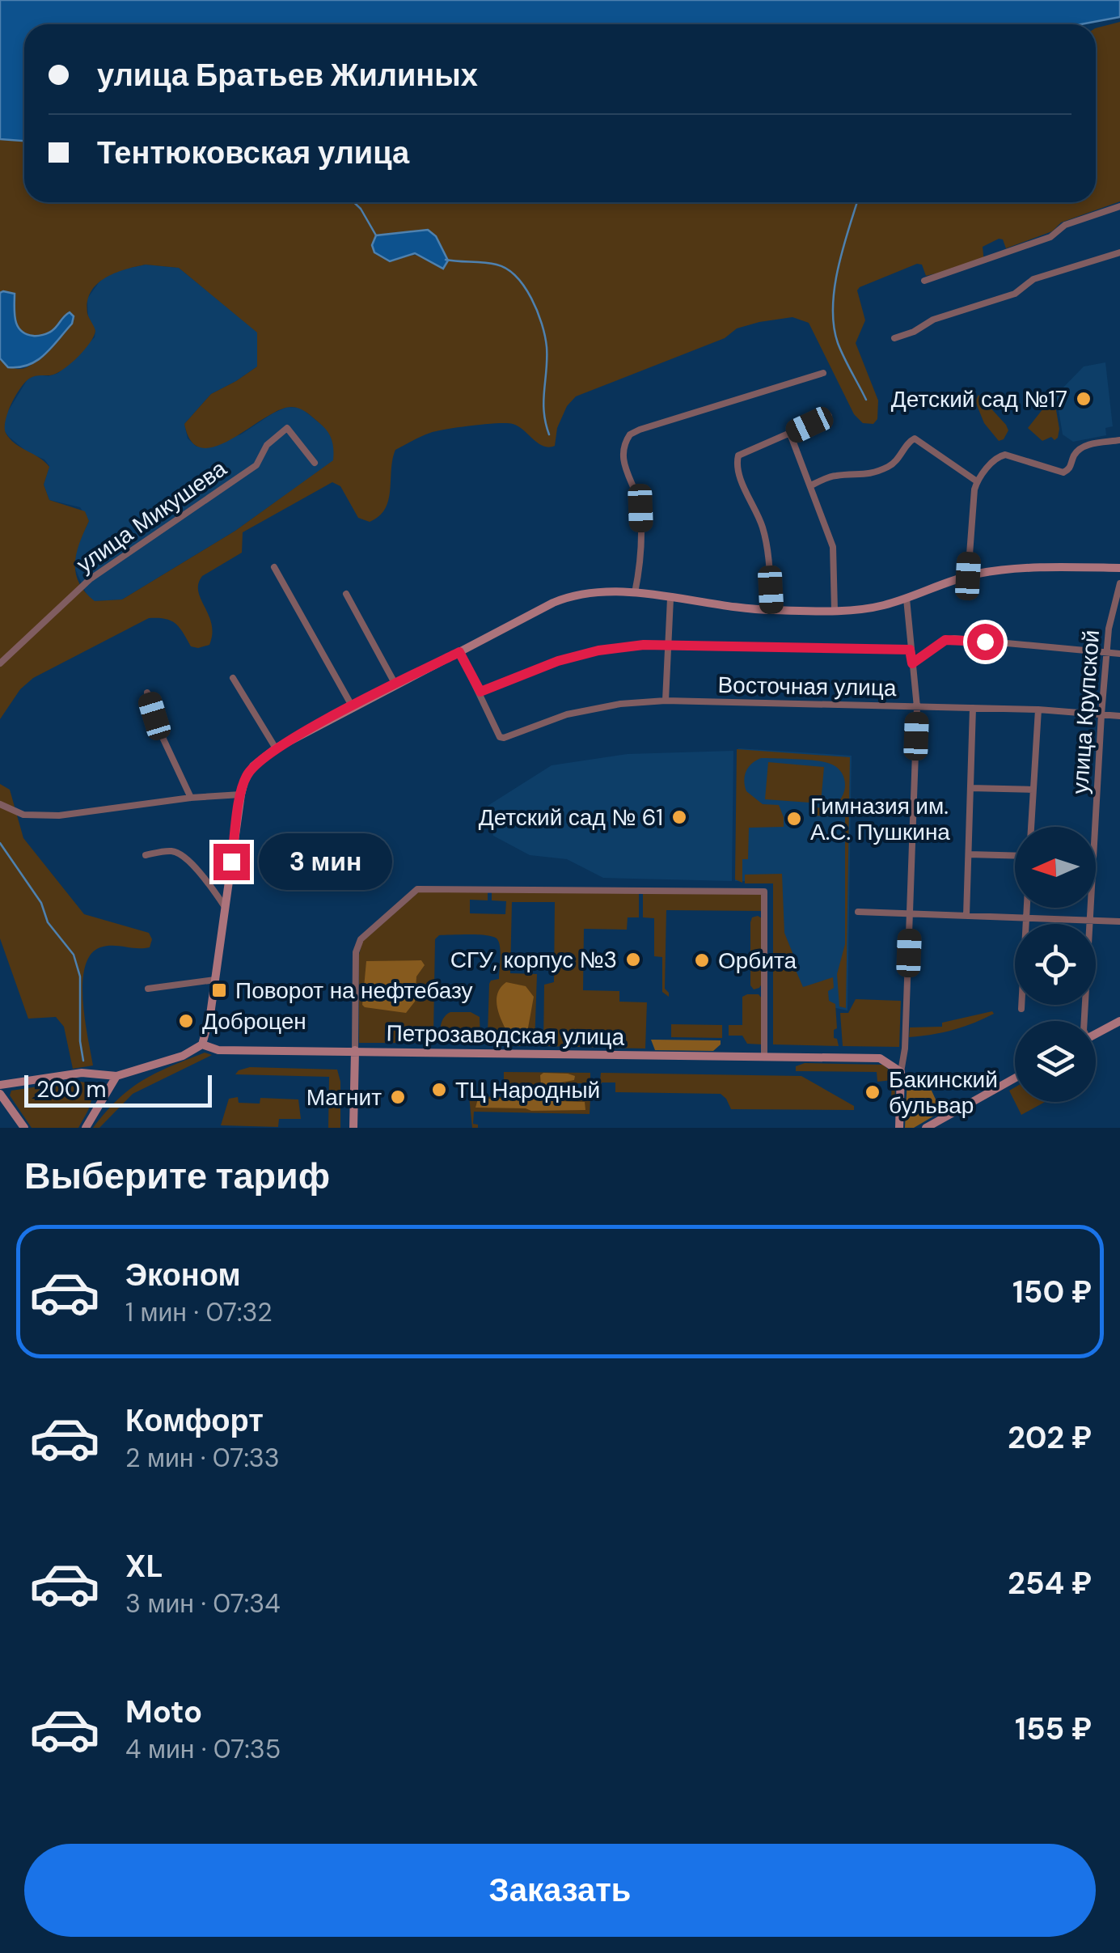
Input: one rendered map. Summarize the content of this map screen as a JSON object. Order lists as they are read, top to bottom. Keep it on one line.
{"streets":{"street":["улица Микушева","Восточная улица","улица Крупской","Петрозаводская улица"]},"crossings":[["Восточная улица","улица Крупской"]],"places":{"other":["Детский сад №17","Детский сад № 61","Гимназия им. А.С. Пушкина","СГУ, корпус №3","Орбита","Доброцен","ТЦ Народный","Бакинский бульвар","Магнит"],"transit":["Поворот на нефтебазу"]},"scale_bar":"200 m","north":"left","page":{"banner":["улица Братьев Жилиных","Тентюковская улица"],"bubble":"3 мин","scale":"200 m","heading":"Выберите тариф","list":[{"name":"Эконом","note":"1 мин · 07:32","value":"150 ₽"},{"name":"Комфорт","note":"2 мин · 07:33","value":"202 ₽"},{"name":"XL","note":"3 мин · 07:34","value":"254 ₽"},{"name":"Moto","note":"4 мин · 07:35","value":"155 ₽"}],"buttons":"Заказать"}}
